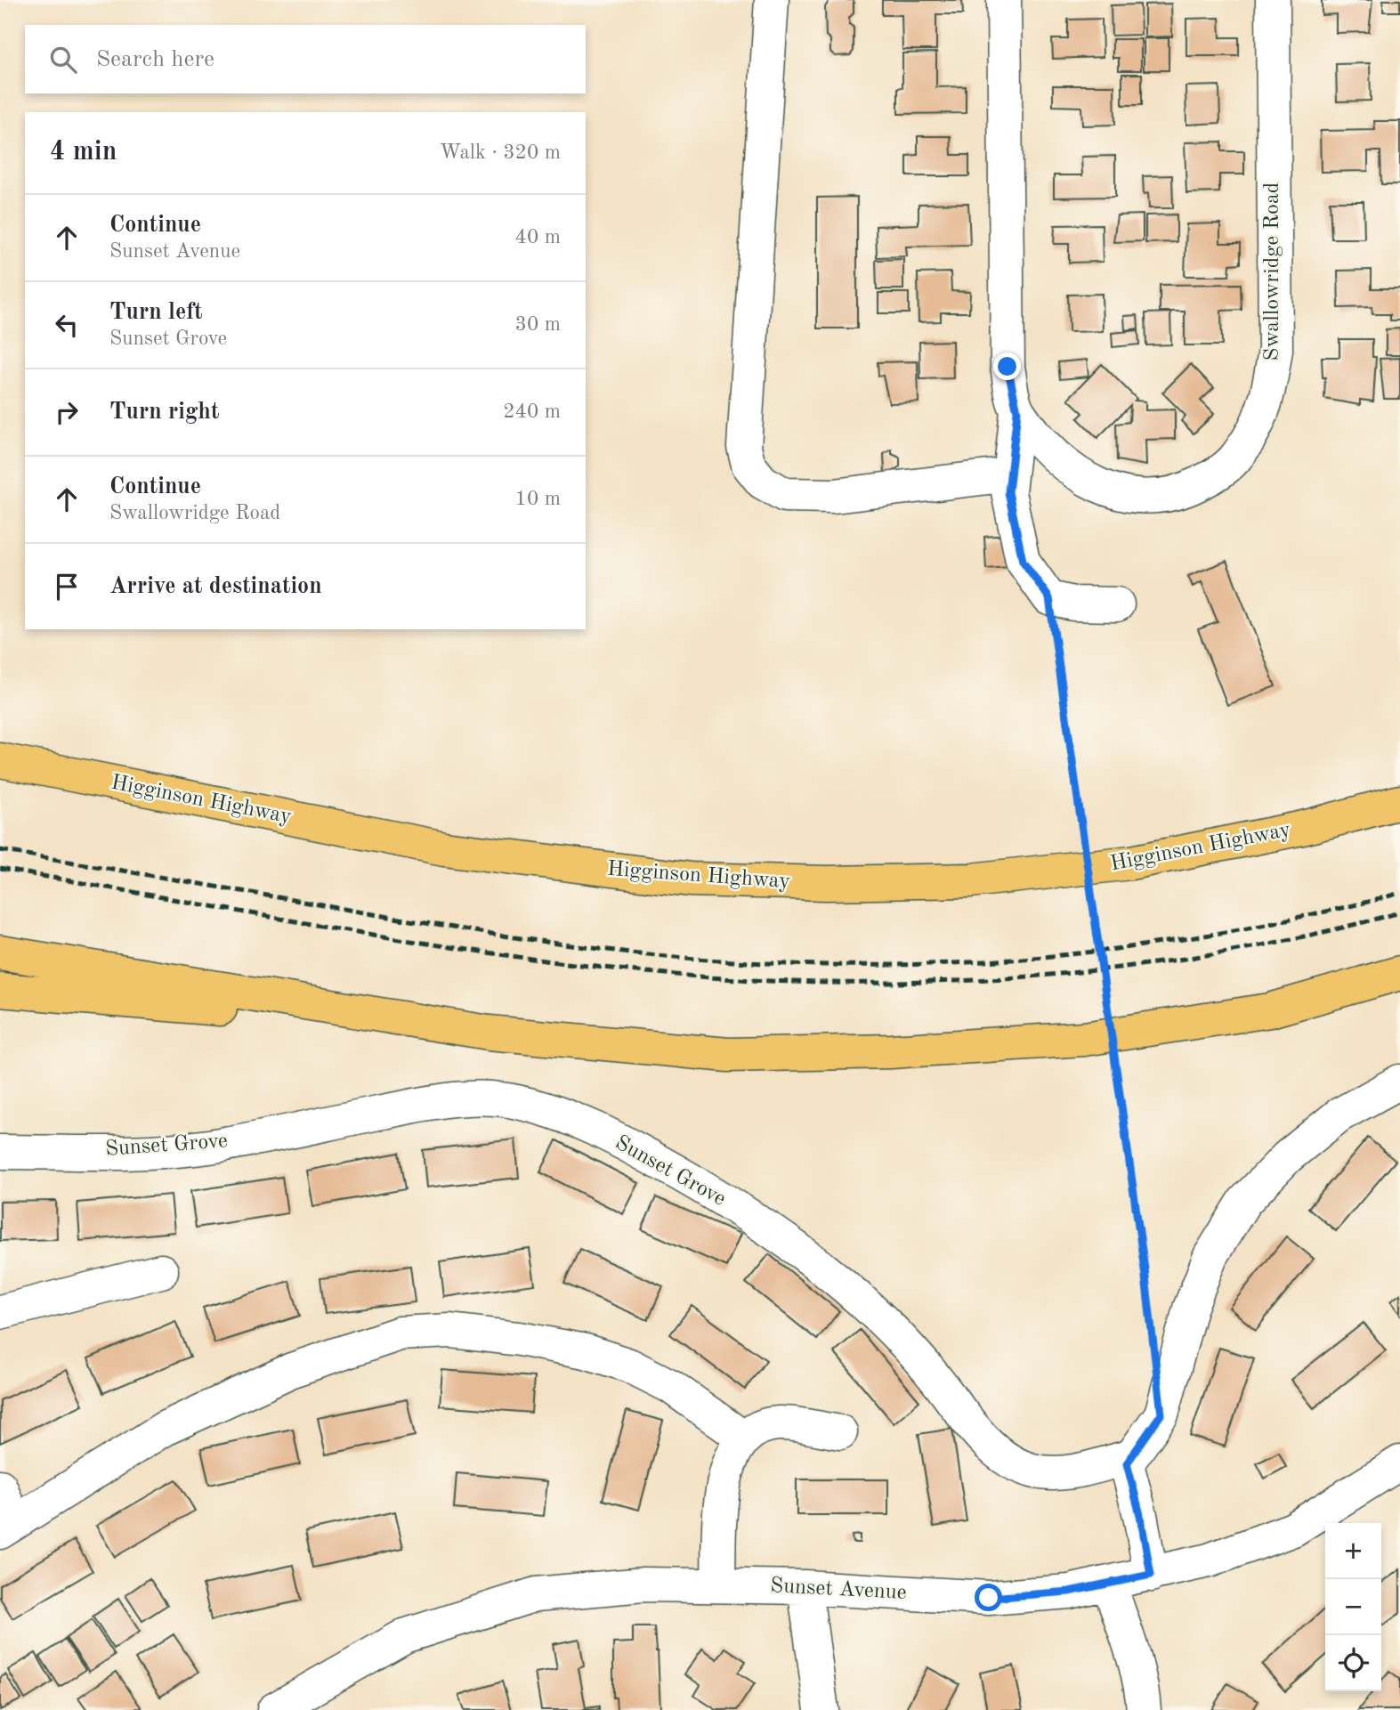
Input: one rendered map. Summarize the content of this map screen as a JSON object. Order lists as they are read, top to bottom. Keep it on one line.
{"streets":{"highway":["Higginson Highway"],"street":["Swallowridge Road","Sunset Grove","Sunset Avenue"]},"page":{"search":"Search here","heading":["4 min","Walk · 320 m"],"list":[["Continue","Sunset Avenue","40 m"],["Turn left","Sunset Grove","30 m"],["Turn right","240 m"],["Continue","Swallowridge Road","10 m"],"Arrive at destination"],"map_buttons":["+","−"]}}
